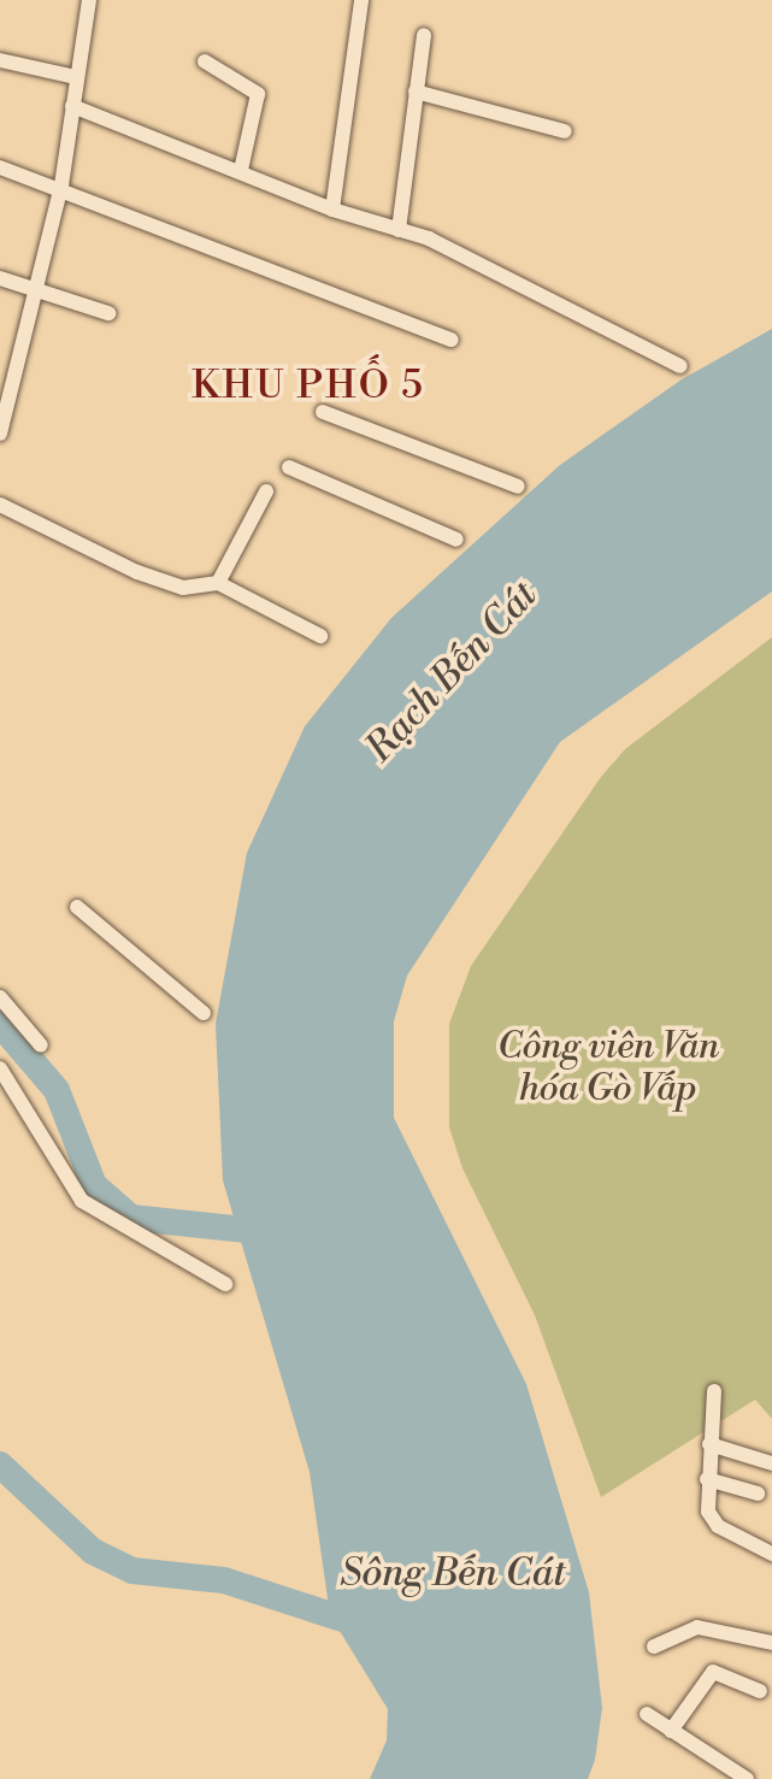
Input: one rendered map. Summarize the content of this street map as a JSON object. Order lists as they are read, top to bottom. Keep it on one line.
{"districts":["KHU PHỐ 5"],"water":["Rạch Bến Cát","Sông Bến Cát"],"parks":["Công viên Văn hóa Gò Vấp"]}
